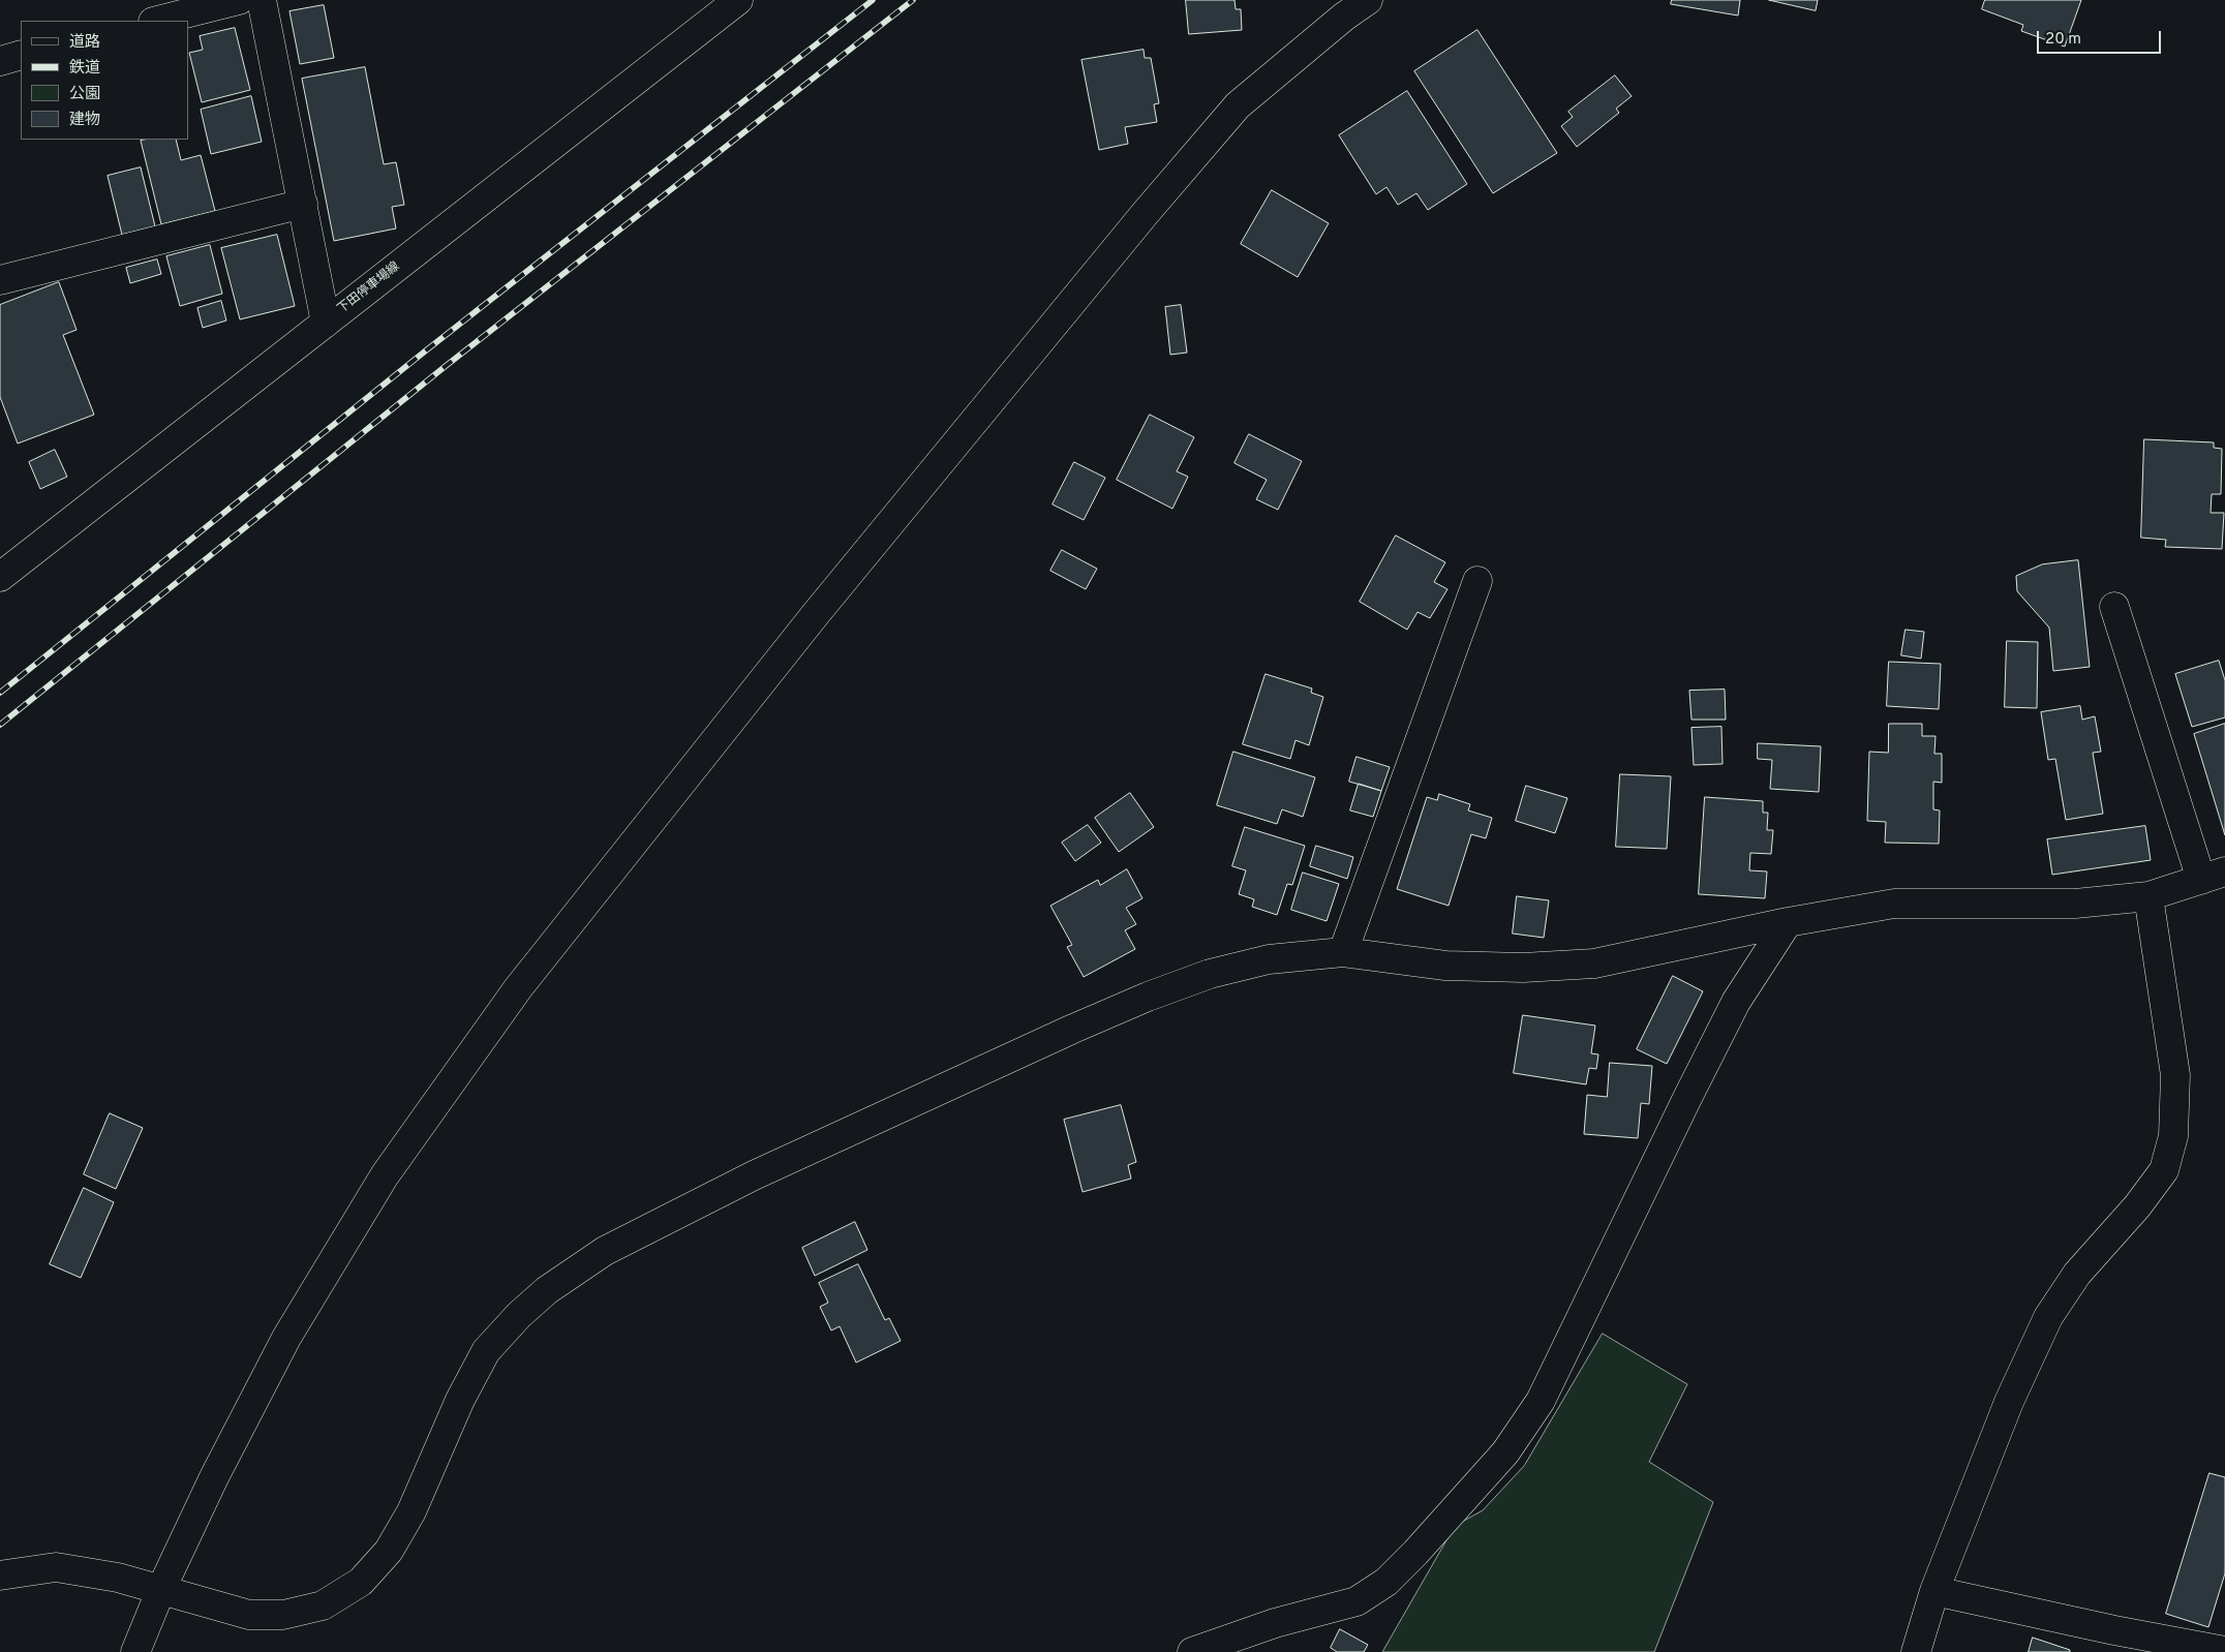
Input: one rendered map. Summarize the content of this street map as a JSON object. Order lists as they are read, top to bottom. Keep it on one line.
{"streets":{"street":["下田停車場線"]},"legend":["道路","鉄道","公園","建物"],"scale_bar":"20 m"}
